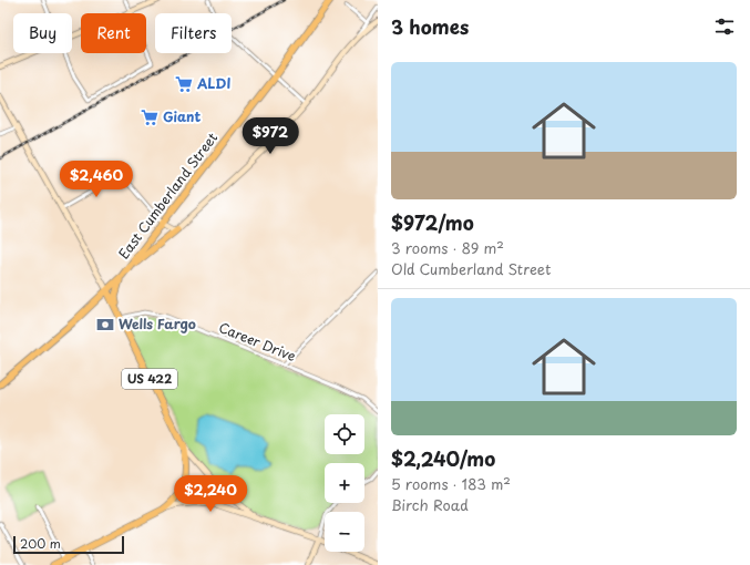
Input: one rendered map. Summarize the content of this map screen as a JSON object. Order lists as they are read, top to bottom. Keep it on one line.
{"streets":{"highway":["East Cumberland Street","US 422"],"street":["Career Drive"]},"crossings":[["East Cumberland Street","US 422"],["Career Drive","US 422"]],"places":{"supermarket":["ALDI","Giant"],"bank":["Wells Fargo"]},"scale_bar":"200 m","page":{"heading":"3 homes","chip":["Buy","Rent","Filters"],"list":[{"name":"$972/mo","note":"3 rooms · 89 m² · Old Cumberland Street"},{"name":"$2,240/mo","note":"5 rooms · 183 m² · Birch Road"}],"price":["$972","$2,460","$2,240"],"map_buttons":["+","−"],"scale":"200 m"}}
